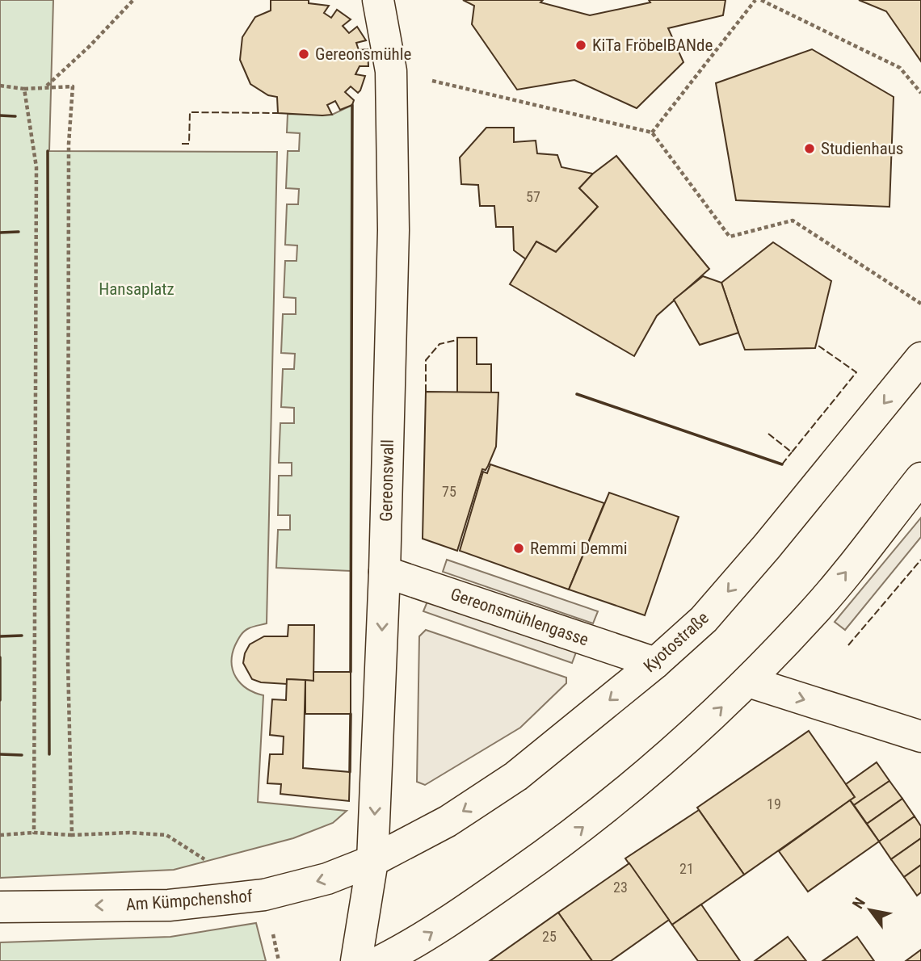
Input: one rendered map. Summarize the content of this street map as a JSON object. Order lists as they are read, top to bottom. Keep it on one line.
{"streets":{"main road":["Gereonswall","Gereonsmühlengasse","Kyotostraße","Am Kümpchenshof"]},"crossings":[["Gereonswall","Gereonsmühlengasse"],["Gereonswall","Kyotostraße"],["Gereonswall","Am Kümpchenshof"],["Gereonsmühlengasse","Kyotostraße"],["Kyotostraße","Am Kümpchenshof"]],"one_way":["Am Kümpchenshof"],"parks":["Hansaplatz"],"places":["KiTa FröbelBANde","Gereonsmühle","Studienhaus","Remmi Demmi"],"house_numbers":["57","75","19","21","23","25"],"north":"top left"}
